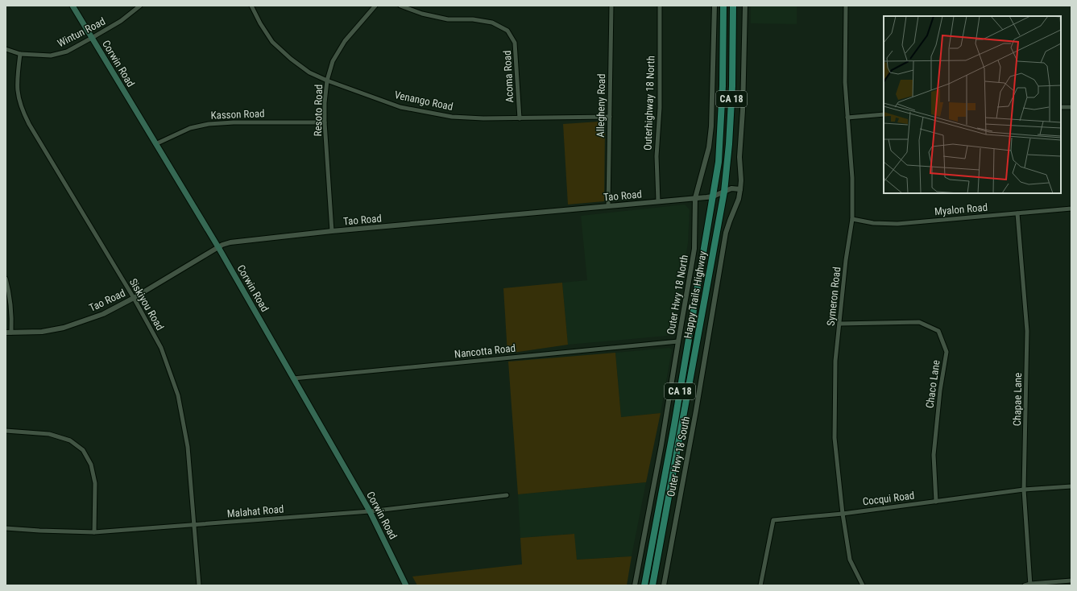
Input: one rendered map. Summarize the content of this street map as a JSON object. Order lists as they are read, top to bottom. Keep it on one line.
{"streets":{"main road":["Corwin Road","CA 18","Happy Trails Highway"],"street":["Wintun Road","Acoma Road","Venango Road","Outerhighway 18 North","Allegheny Road","Resoto Road","Kasson Road","Tao Road","Myalon Road","Outer Hwy 18 North","Symeron Road","Siskiyou Road","Nancotta Road","Chaco Lane","Chapae Lane","Outer Hwy 18 South","Cocqui Road","Malahat Road"]},"crossings":[["Wintun Road","Corwin Road"],["Wintun Road","Siskiyou Road"],["Corwin Road","Kasson Road"],["Corwin Road","Tao Road"],["Corwin Road","Nancotta Road"],["Corwin Road","Malahat Road"],["Acoma Road","Venango Road"],["Venango Road","Allegheny Road"],["Venango Road","Resoto Road"],["Outerhighway 18 North","Tao Road"],["Allegheny Road","Tao Road"],["Resoto Road","Kasson Road"],["Resoto Road","Tao Road"],["Tao Road","Outer Hwy 18 North"],["Tao Road","Happy Trails Highway"],["Tao Road","Siskiyou Road"],["Tao Road","Outer Hwy 18 South"],["Myalon Road","Symeron Road"],["Myalon Road","Chapae Lane"],["Outer Hwy 18 North","Nancotta Road"],["Symeron Road","Chaco Lane"],["Symeron Road","Cocqui Road"],["Siskiyou Road","Malahat Road"],["Chaco Lane","Cocqui Road"],["Chapae Lane","Cocqui Road"]]}
